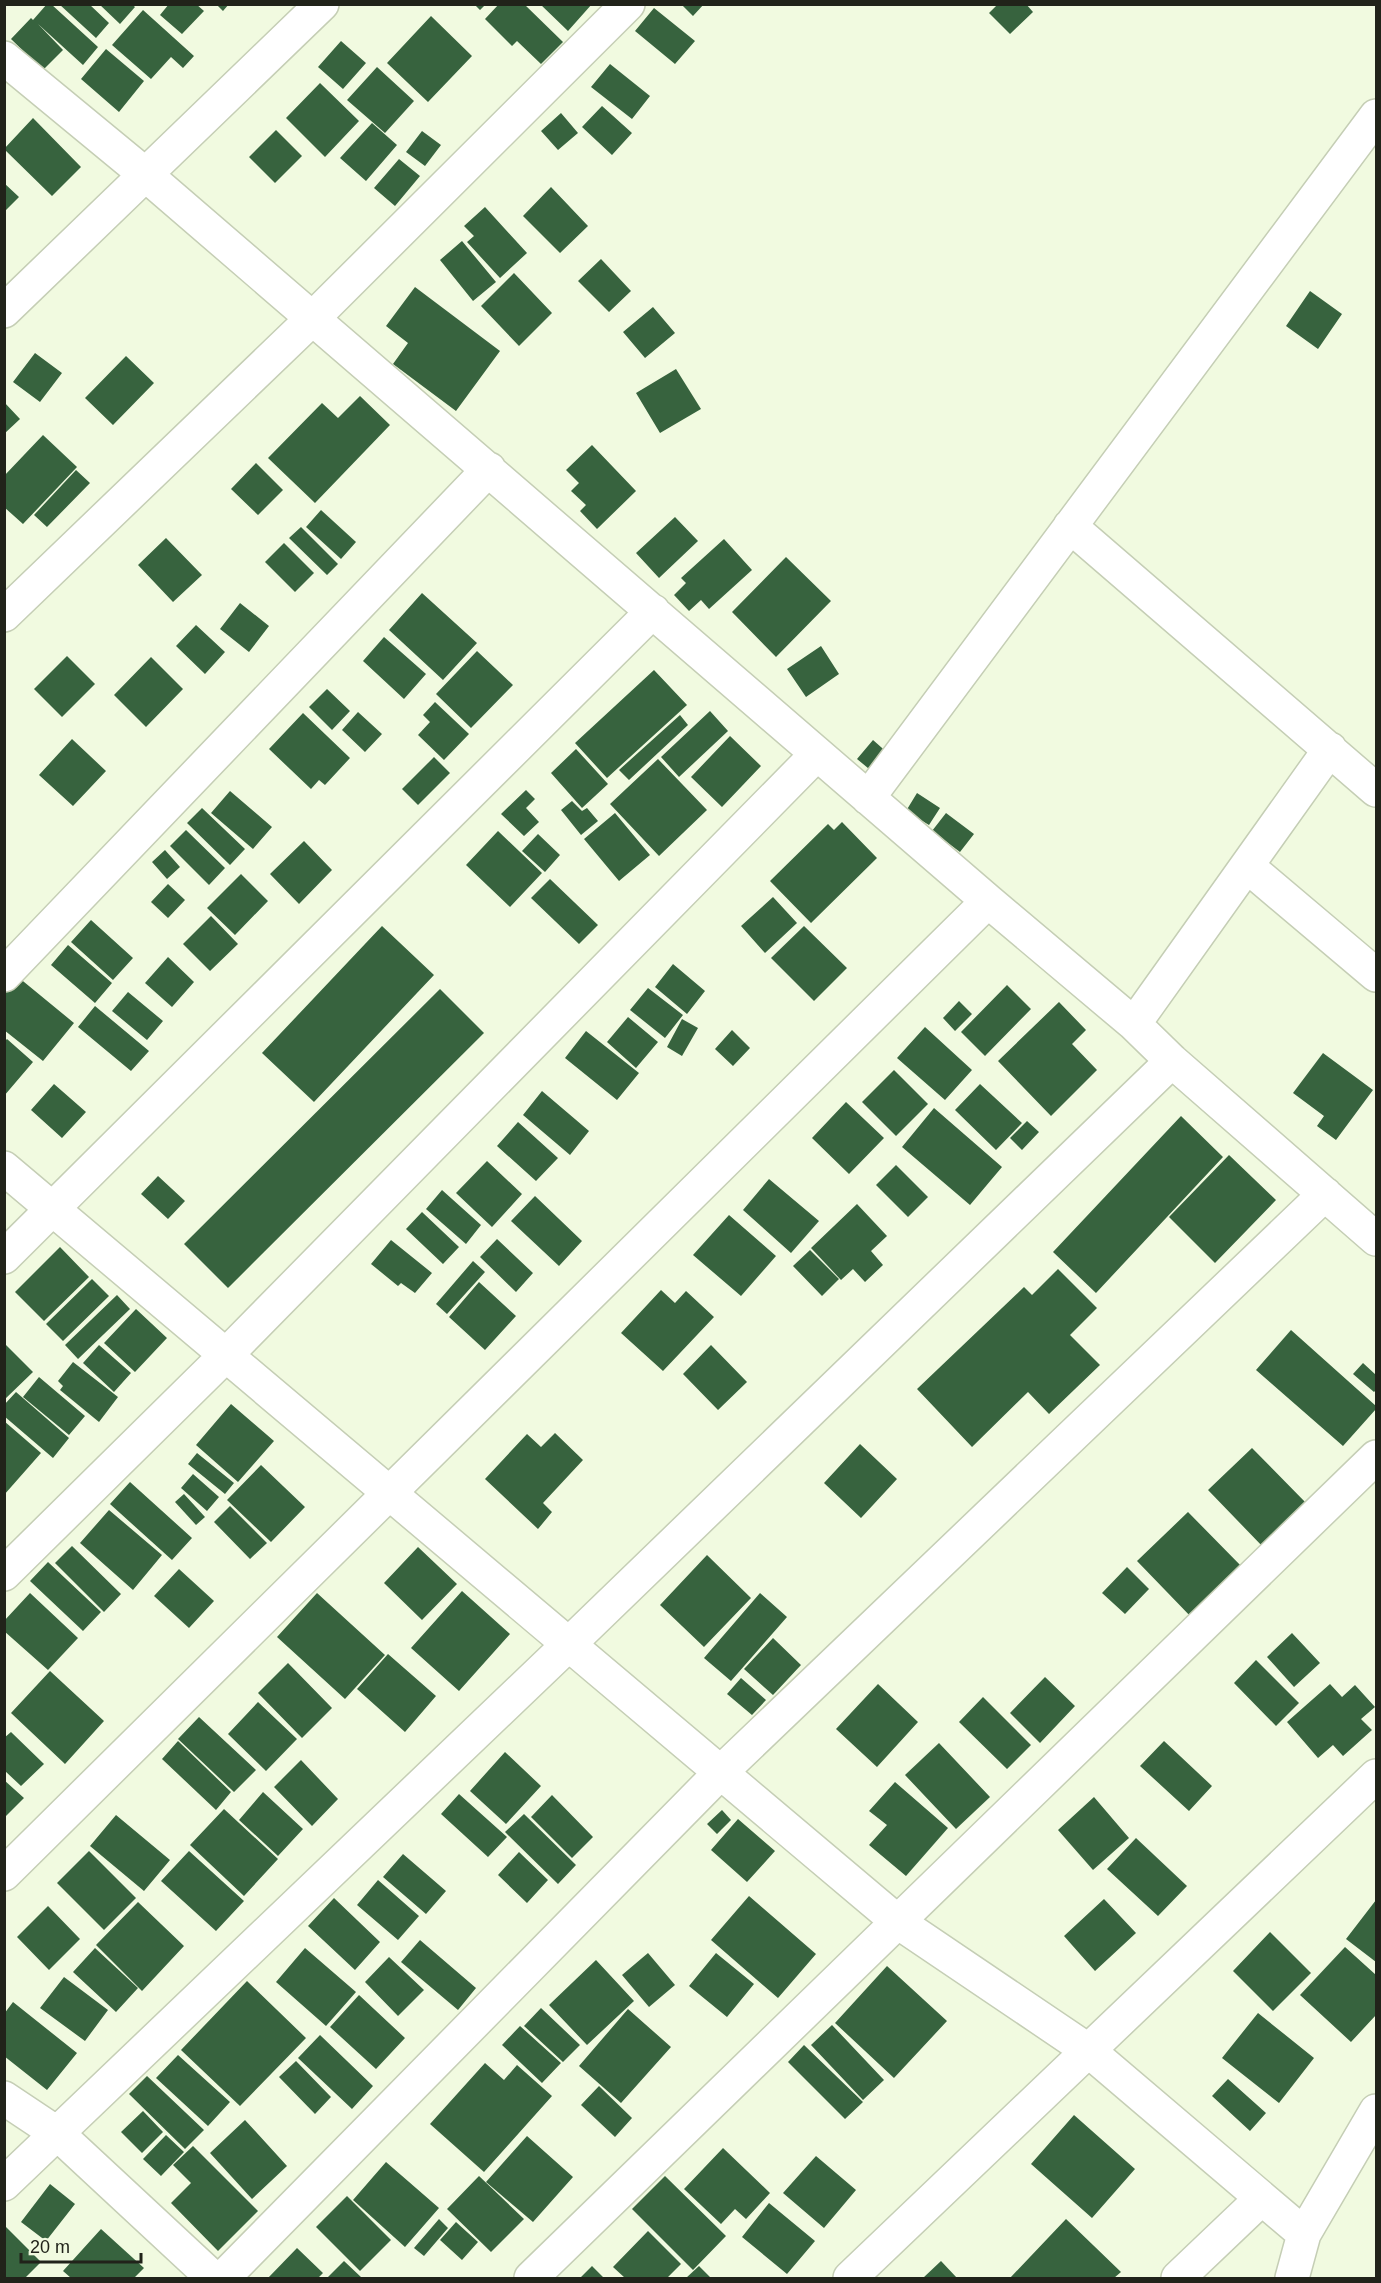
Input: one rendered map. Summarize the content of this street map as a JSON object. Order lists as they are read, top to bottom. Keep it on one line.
{"scale_bar":"20 m"}
